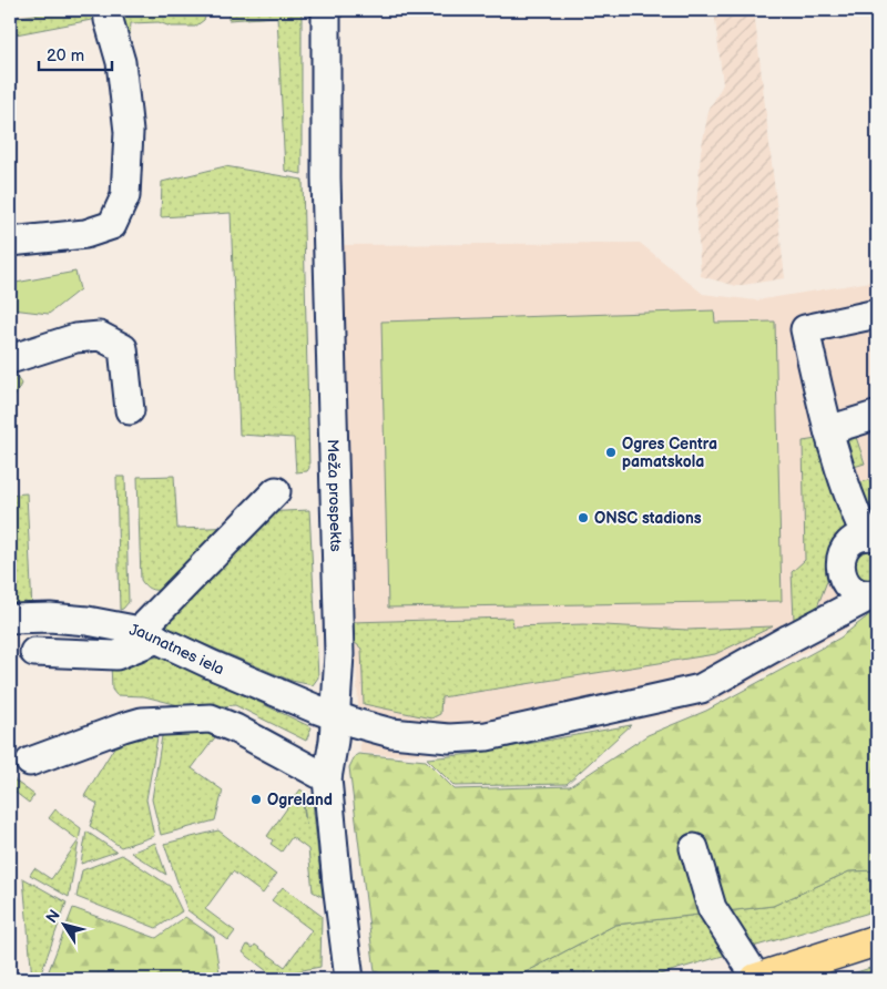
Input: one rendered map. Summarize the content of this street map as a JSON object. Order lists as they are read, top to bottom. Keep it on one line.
{"streets":{"street":["Meža prospekts","Jaunatnes iela"]},"crossings":[["Meža prospekts","Jaunatnes iela"]],"places":["Ogres Centra pamatskola","ONSC stadions","Ogreland"],"scale_bar":"20 m","north":"top left"}
